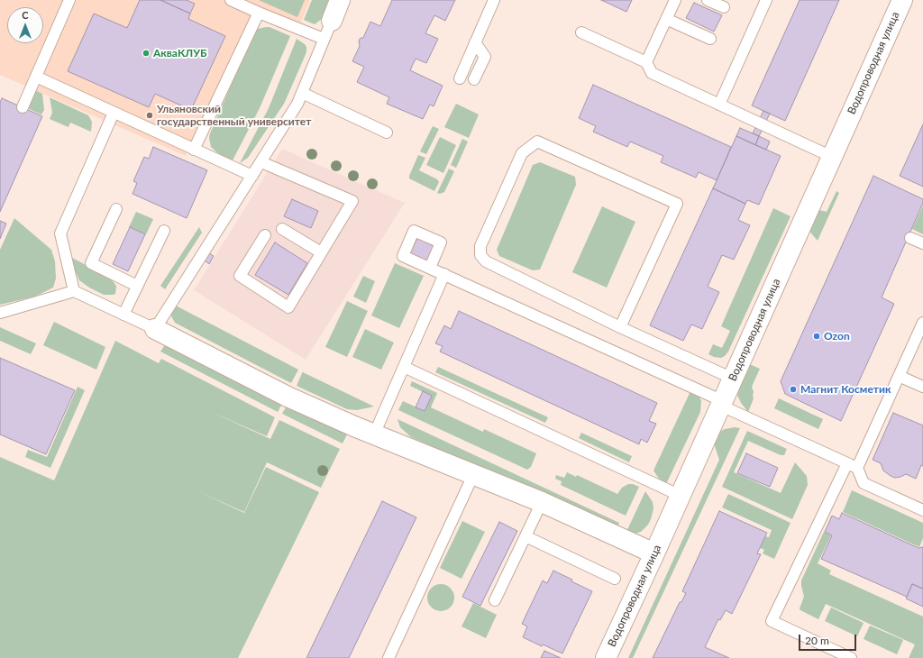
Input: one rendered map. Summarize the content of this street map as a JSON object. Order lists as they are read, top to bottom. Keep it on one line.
{"streets":{"street":["Водопроводная улица"]},"places":["АкваКЛУБ","Ульяновский государственный университет","Ozon","Магнит Косметик"],"scale_bar":"20 m","north":"top"}
